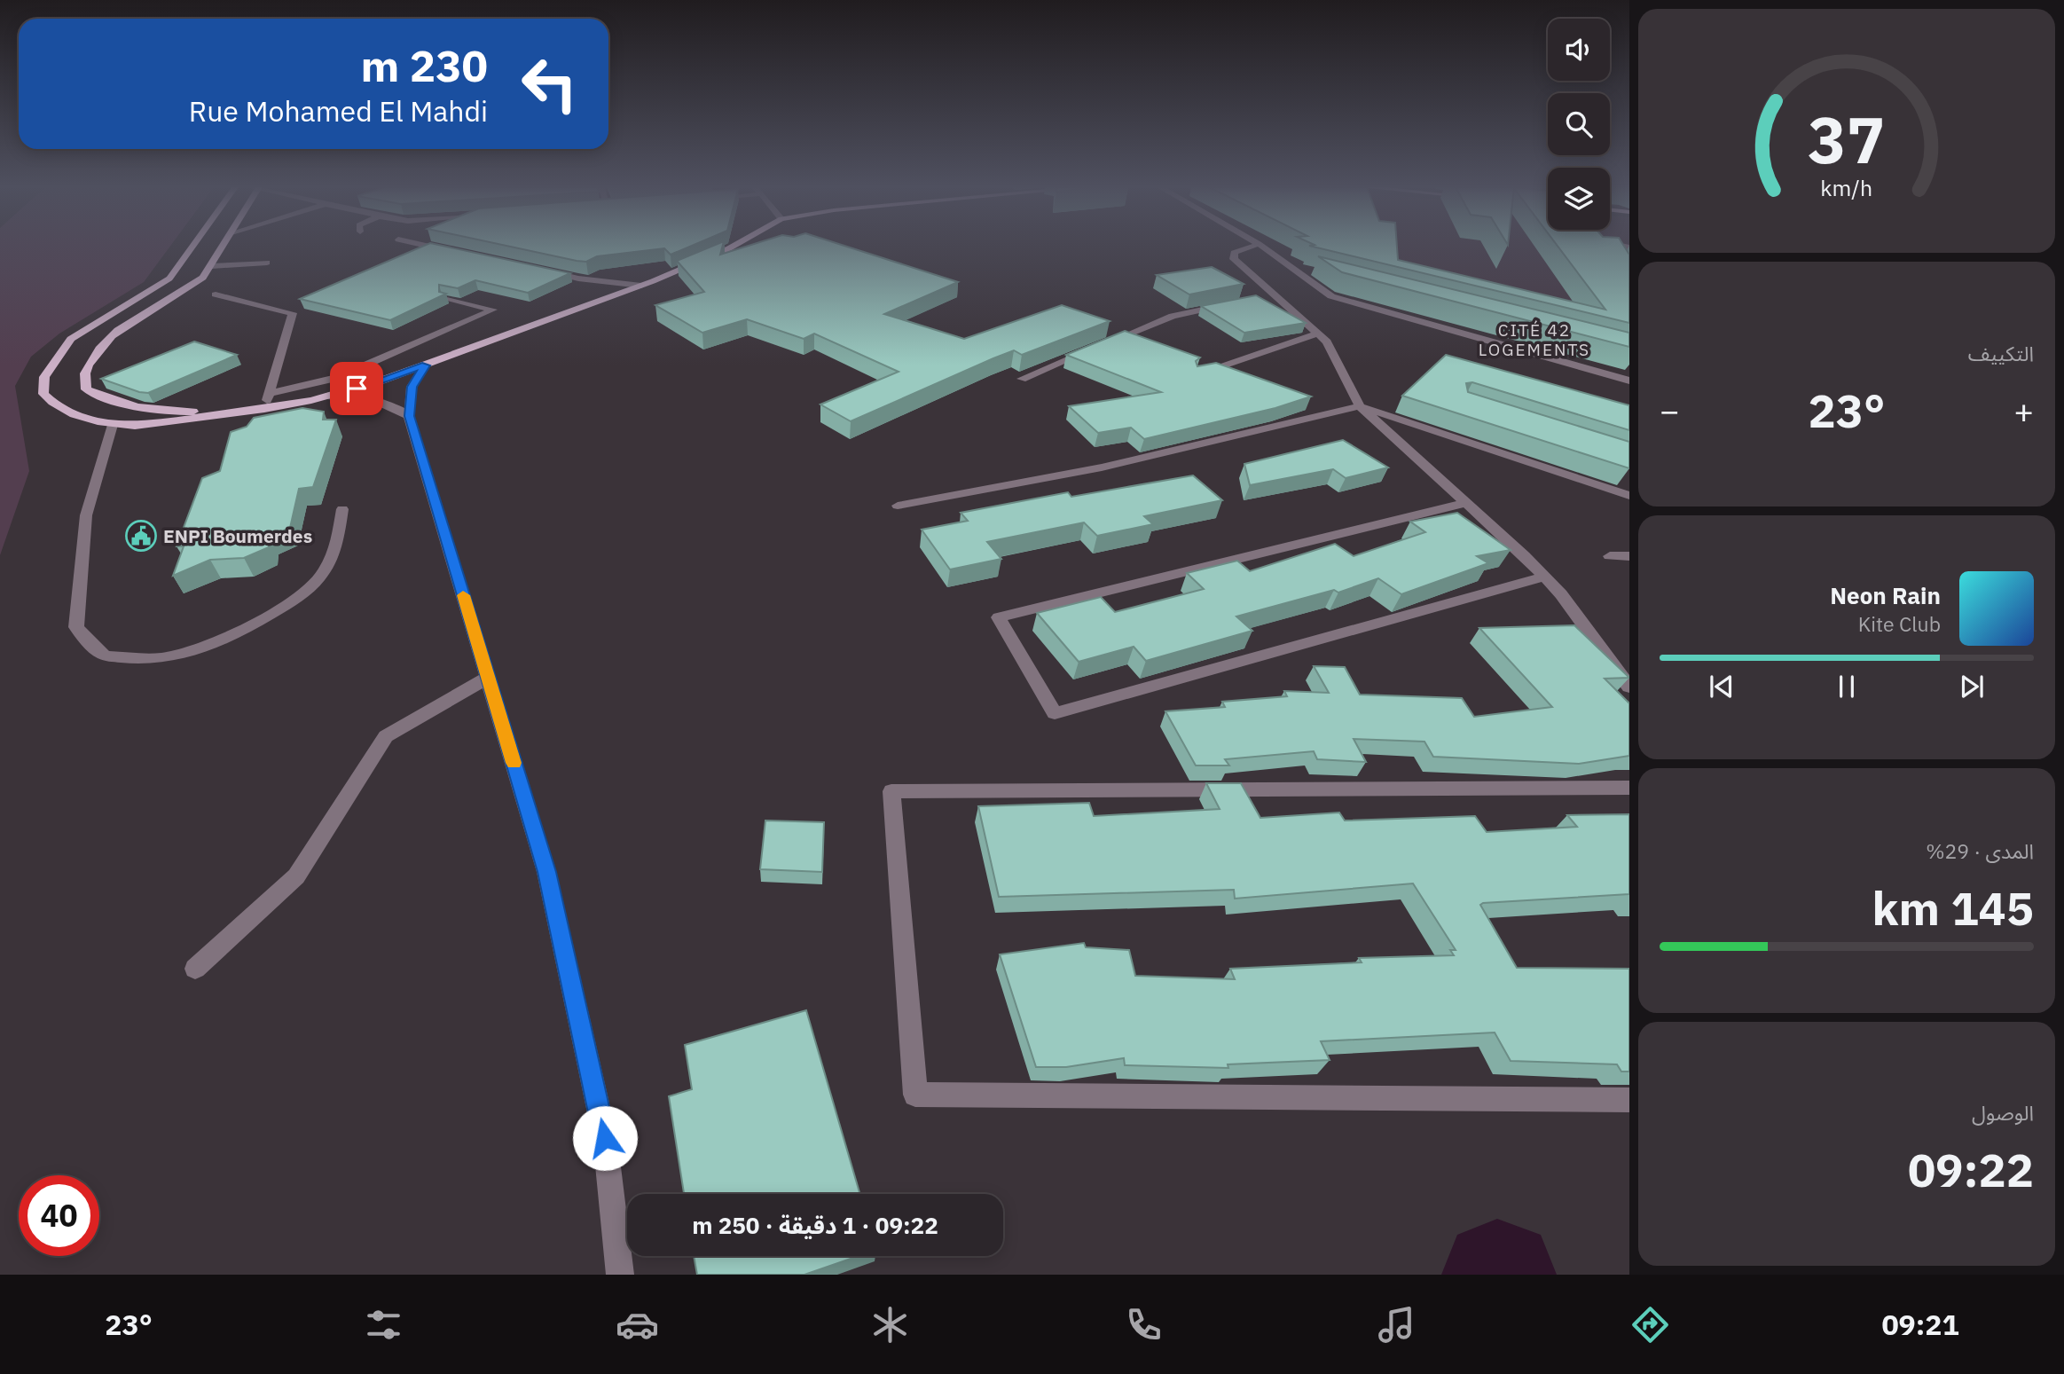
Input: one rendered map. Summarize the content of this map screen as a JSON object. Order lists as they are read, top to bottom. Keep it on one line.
{"districts":["CITÉ 42 LOGEMENTS"],"places":{"public building":["ENPI Boumerdes"]},"page":{"turn":["230 m","Rue Mohamed El Mahdi"],"tile":["التكييف",["المدى · 29%","145 km"],["الوصول","09:22"]],"heat":["−","23°","+"],"song":["Neon Rain","Kite Club"],"limit":"40","trip":"09:22 · 1 دقيقة · 250 m","tabs":["09:21","23°"],"gauge":["37","km/h"]}}
